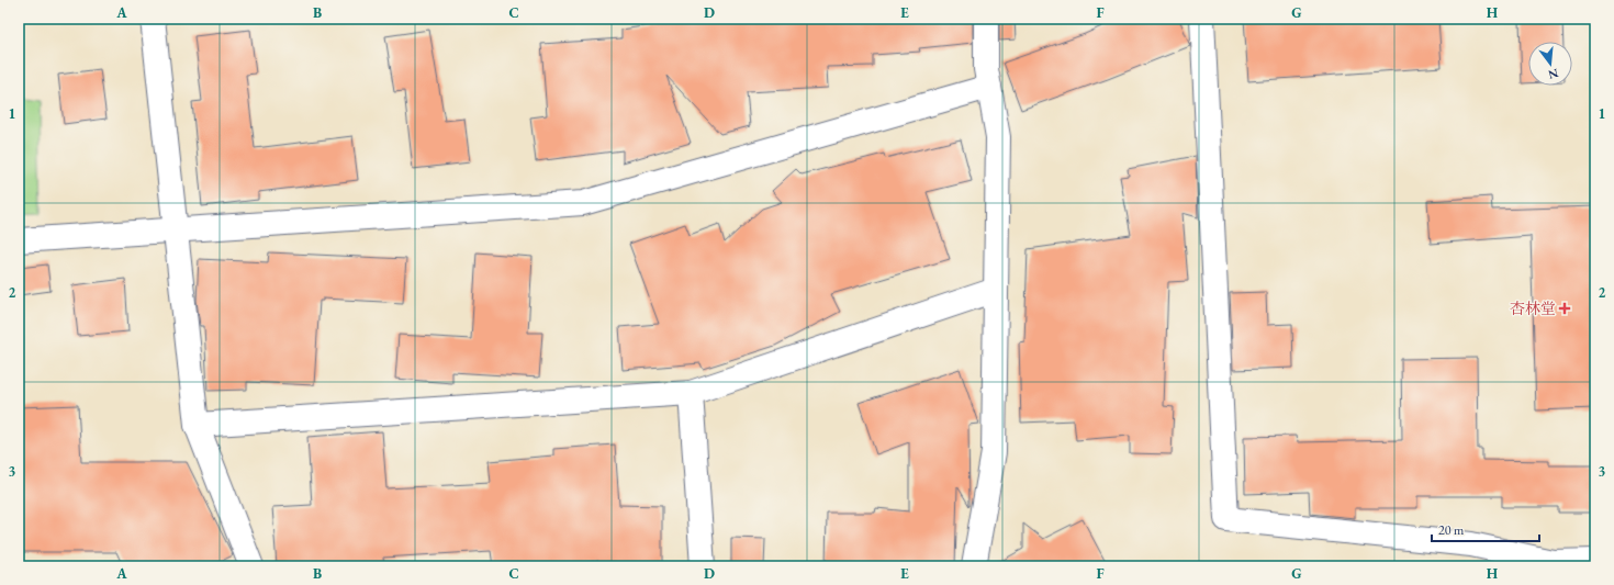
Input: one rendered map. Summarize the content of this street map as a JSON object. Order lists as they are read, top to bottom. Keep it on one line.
{"places":{"health":["杏林堂"]},"scale_bar":"20 m","north":"bottom","grid":{"columns":["A","B","C","D","E","F","G","H"],"rows":["1","2","3"]}}
